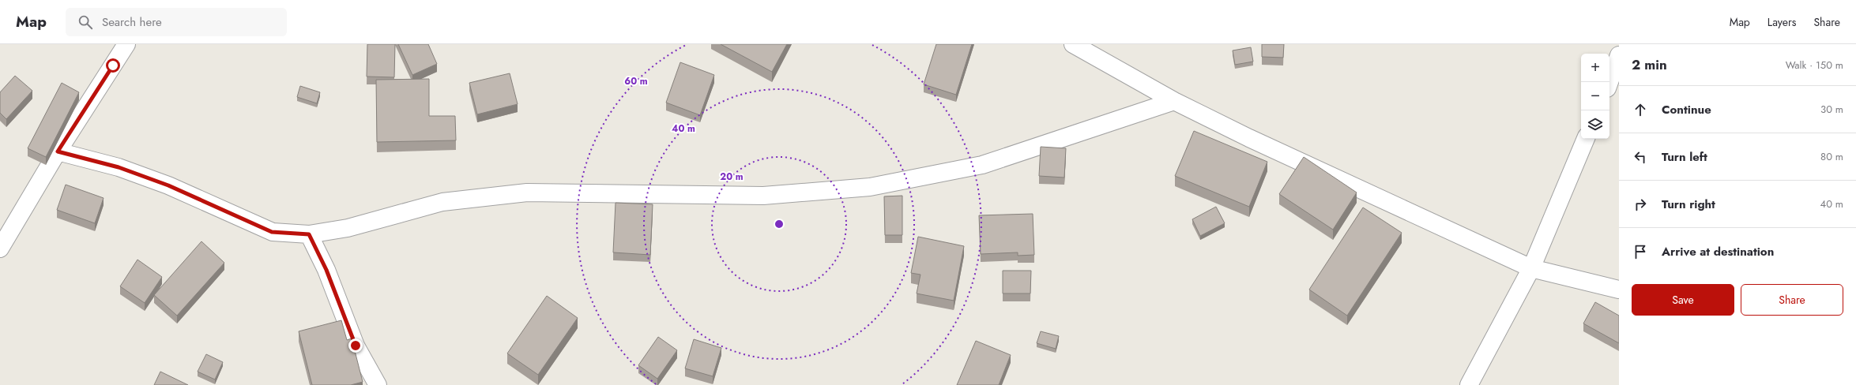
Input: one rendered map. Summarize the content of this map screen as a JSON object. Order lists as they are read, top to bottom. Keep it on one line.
{"page":{"header":"Map","search":"Search here","nav":["Map","Layers","Share"],"heading":["2 min","Walk · 150 m"],"map_buttons":["+","−"],"list":[["Continue","30 m"],["Turn left","80 m"],["Turn right","40 m"],"Arrive at destination"],"buttons":["Save","Share"]},"rings":["60 m","40 m","20 m"]}
